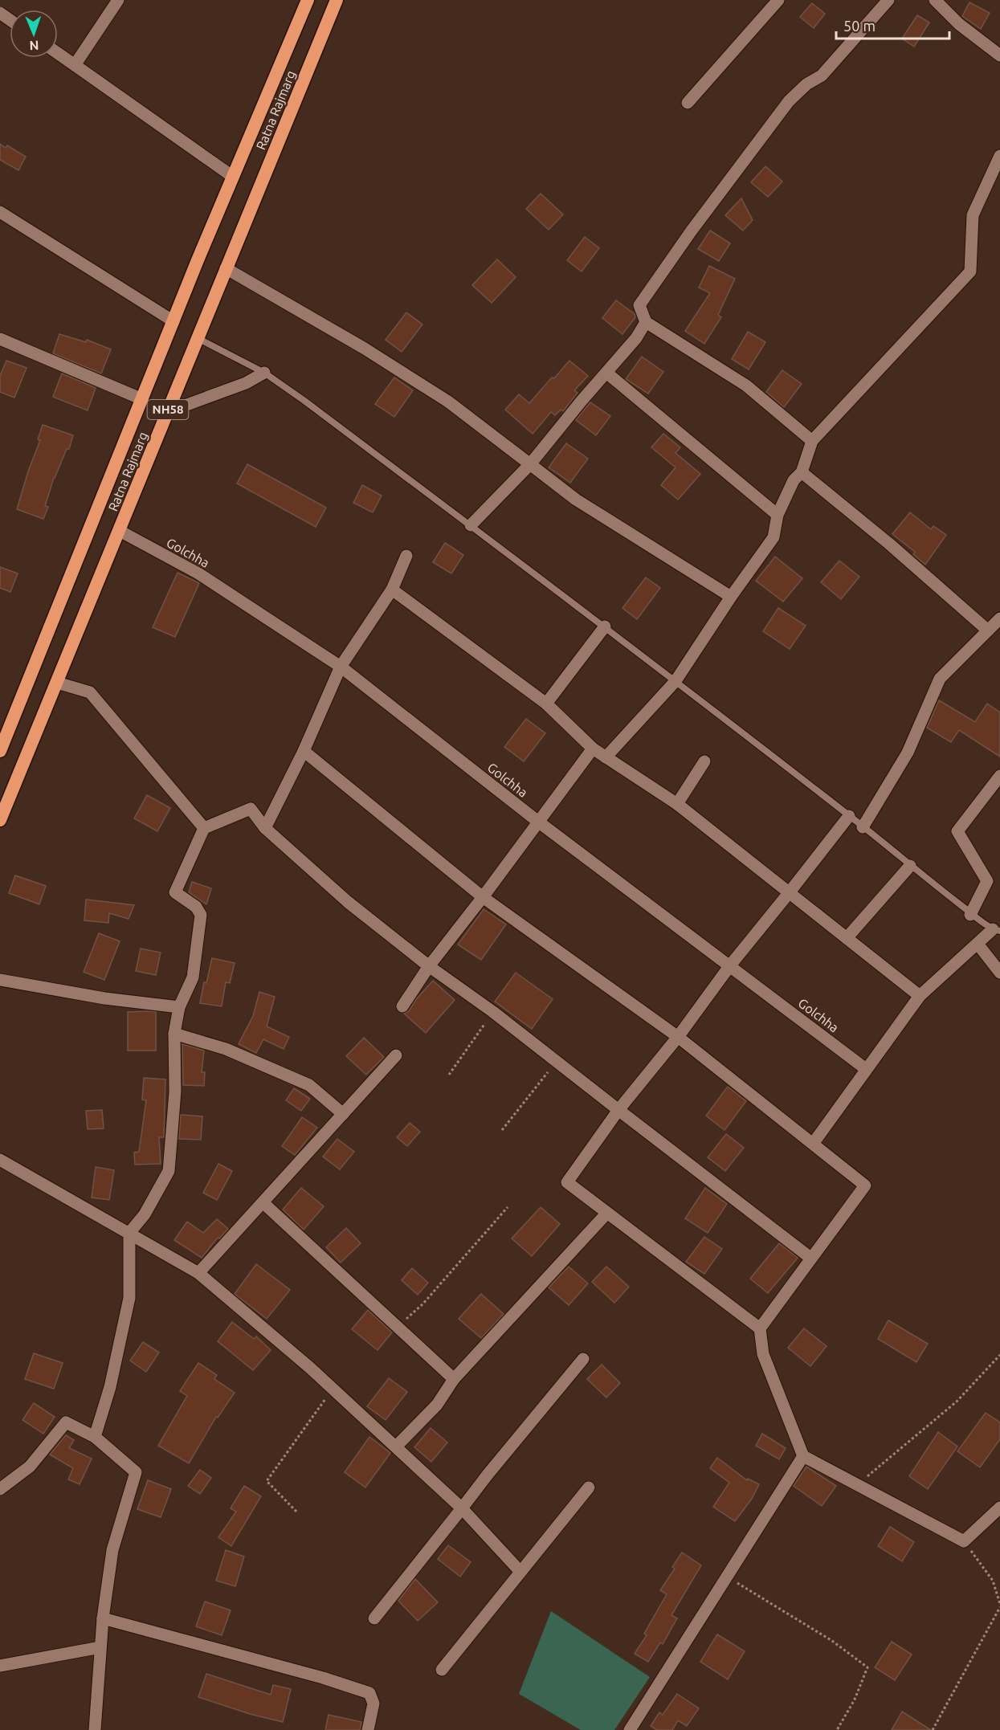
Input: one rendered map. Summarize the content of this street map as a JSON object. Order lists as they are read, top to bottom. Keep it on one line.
{"streets":{"highway":["Ratna Rajmarg","NH58"],"street":["Golchha"]},"crossings":[["Ratna Rajmarg","Golchha"]],"scale_bar":"50 m","north":"bottom"}
